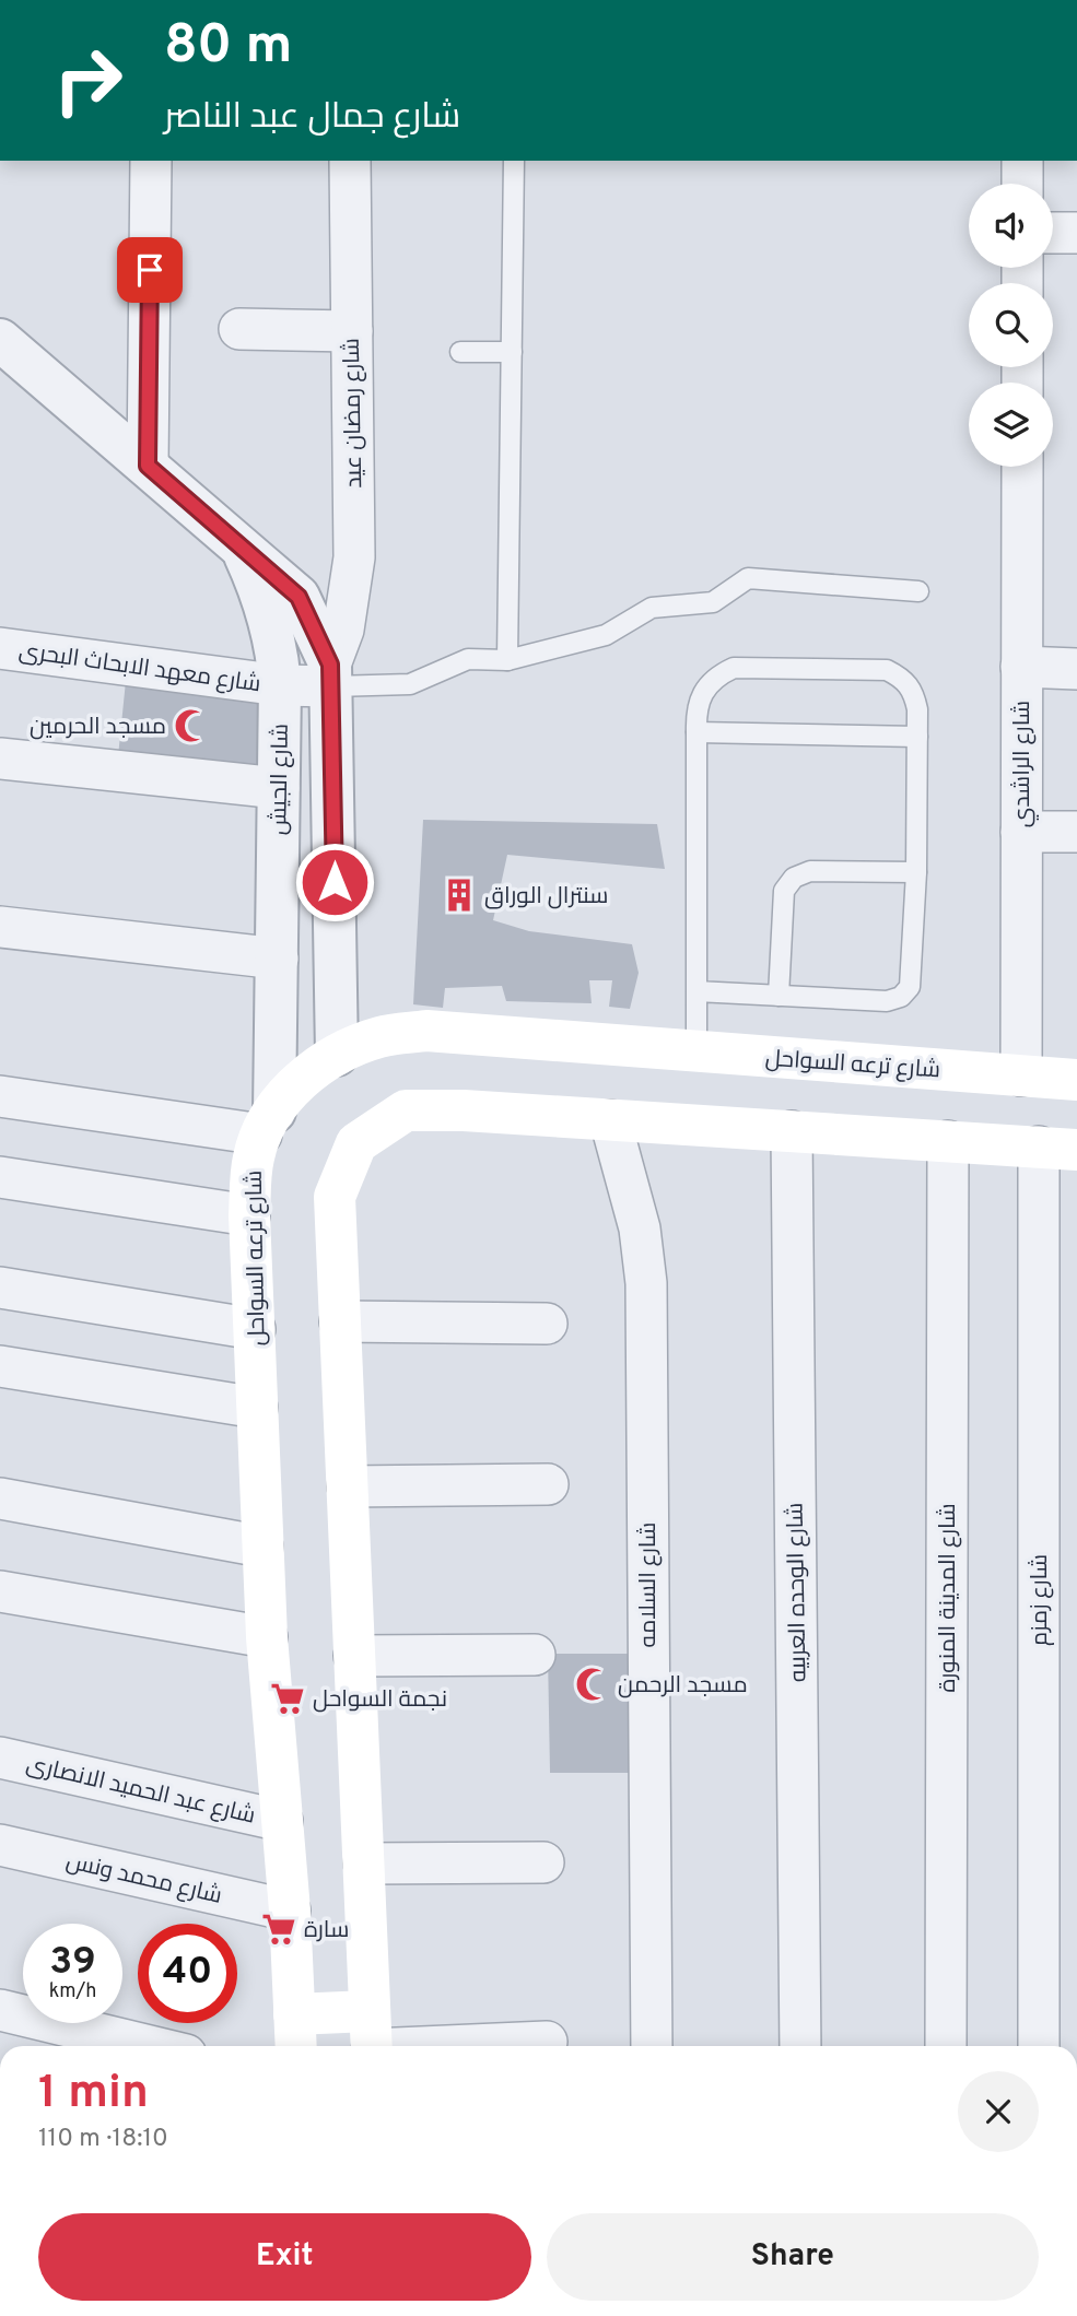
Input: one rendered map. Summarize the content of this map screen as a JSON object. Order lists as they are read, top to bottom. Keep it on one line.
{"streets":{"main road":["شارع ترعه السواحل"],"street":["شارع رمضان عيد","شارع معهد الابحاث البحرى","شارع الراشدي","شارع الجيش","شارع السلامه","شارع الوحده العربيه","شارع المدينة المنورة","شارع زمزم","شارع عبد الحميد الانصارى","شارع محمد ونس"]},"crossings":[["شارع رمضان عيد","شارع معهد الابحاث البحرى"],["شارع رمضان عيد","شارع الجيش"],["شارع معهد الابحاث البحرى","شارع الجيش"],["شارع الراشدي","شارع ترعه السواحل"],["شارع الجيش","شارع ترعه السواحل"],["شارع ترعه السواحل","شارع عبد الحميد الانصارى"],["شارع ترعه السواحل","شارع محمد ونس"]],"places":{"mosque":["مسجد الحرمين","مسجد الرحمن"],"building":["سنترال الوراق"],"supermarket":["نجمة السواحل","سارة"]},"page":{"turn":["80 m","شارع جمال عبد الناصر"],"speed":"39 km/h","limit":"40","heading":["1 min","110 m · 18:10"],"buttons":["Exit","Share"]}}
